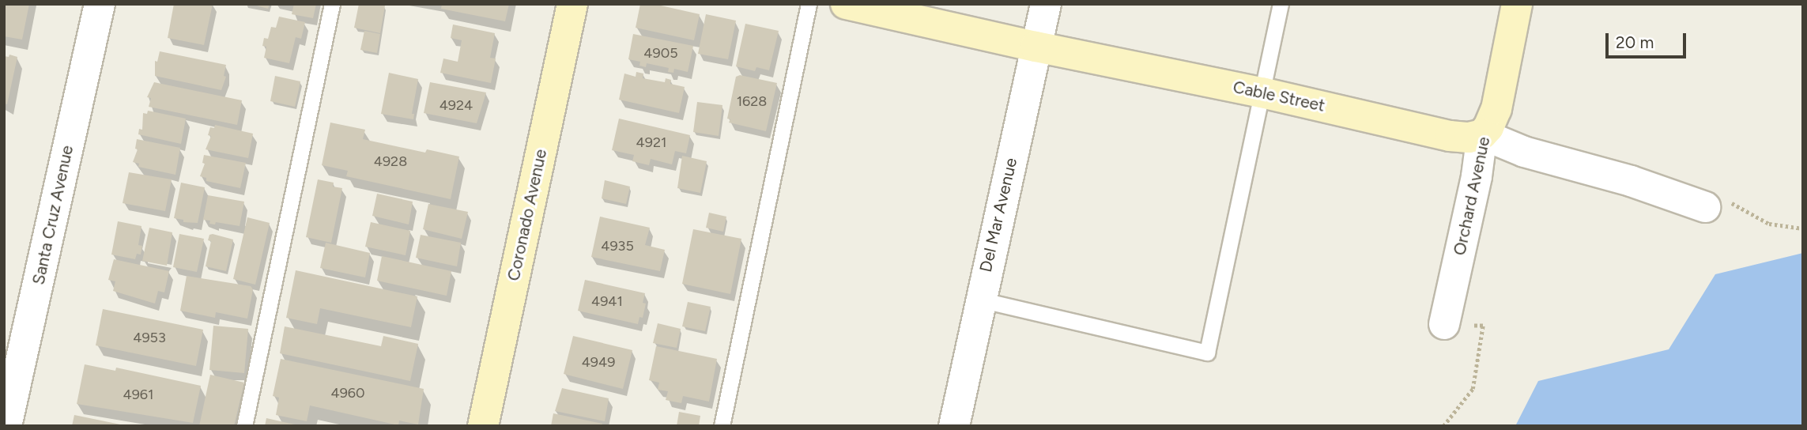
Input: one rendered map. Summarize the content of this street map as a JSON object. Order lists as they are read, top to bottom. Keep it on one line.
{"streets":{"street":["Cable Street","Orchard Avenue","Santa Cruz Avenue","Coronado Avenue","Del Mar Avenue"]},"crossings":[["Cable Street","Orchard Avenue"],["Cable Street","Del Mar Avenue"]],"house_numbers":["4905","1628","4924","4921","4928","4935","4941","4953","4949","4960","4961"],"scale_bar":"20 m"}
